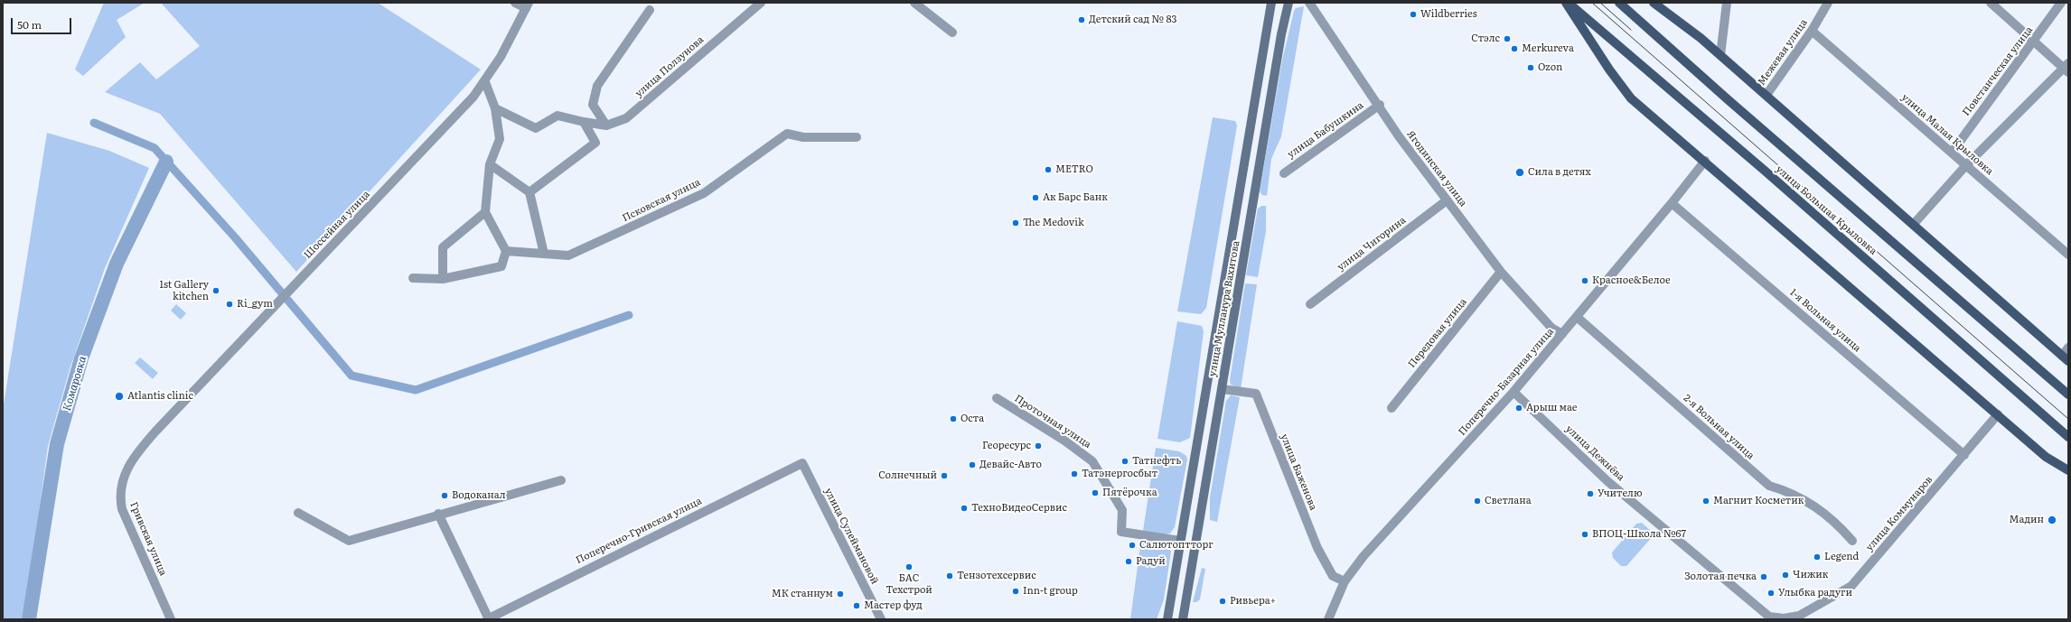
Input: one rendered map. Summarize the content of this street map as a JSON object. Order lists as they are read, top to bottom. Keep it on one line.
{"streets":{"main road":["улица Большая Крыловка","улица Мулланура Вахитова"],"street":["Межевая улица","улица Ползунова","Повстанческая улица","улица Бабушкина","улица Малая Крыловка","Ягодинская улица","Псковская улица","Шоссейная улица","улица Чигорина","1-я Вольная улица","Передовая улица","Поперечно-Базарная улица","Проточная улица","2-я Вольная улица","улица Дежнёва","улица Баженова","улица Коммунаров","Поперечно-Гривская улица","улица Сулеймановой","Гривская улица"]},"crossings":[["Межевая улица","улица Малая Крыловка"],["Повстанческая улица","улица Малая Крыловка"],["улица Бабушкина","Ягодинская улица"],["Ягодинская улица","улица Чигорина"],["Ягодинская улица","Передовая улица"],["Ягодинская улица","Поперечно-Базарная улица"],["Шоссейная улица","Гривская улица"],["улица Мулланура Вахитова","Проточная улица"],["улица Мулланура Вахитова","улица Баженова"],["1-я Вольная улица","Поперечно-Базарная улица"],["1-я Вольная улица","улица Коммунаров"],["Поперечно-Базарная улица","2-я Вольная улица"],["Поперечно-Базарная улица","улица Дежнёва"],["Поперечно-Базарная улица","улица Баженова"],["улица Дежнёва","улица Коммунаров"],["Поперечно-Гривская улица","улица Сулеймановой"]],"water":["Комаровка"],"places":["Wildberries","Детский сад № 83","Стэлс","Merkureva","Ozon","METRO","Сила в детях","Ак Барс Банк","The Medovik","Красное&Белое","1st Gallery kitchen","Ri_gym","Atlantis clinic","Арыш мае","Оста","Георесурс","Татнефть","Девайс-Авто","Татэнергосбыт","Солнечный","Пятёрочка","Учителю","Водоканал","Светлана","Магнит Косметик","ТехноВидеоСервис","Мадин","ВПОЦ-Школа №67","Салютоптторг","Legend","Радуй","БАС Техстрой","Чижик","Тензотехсервис","Золотая печка","Inn-t group","Улыбка радуги","МК станнум","Ривьера+","Мастер фуд"],"scale_bar":"50 m"}
